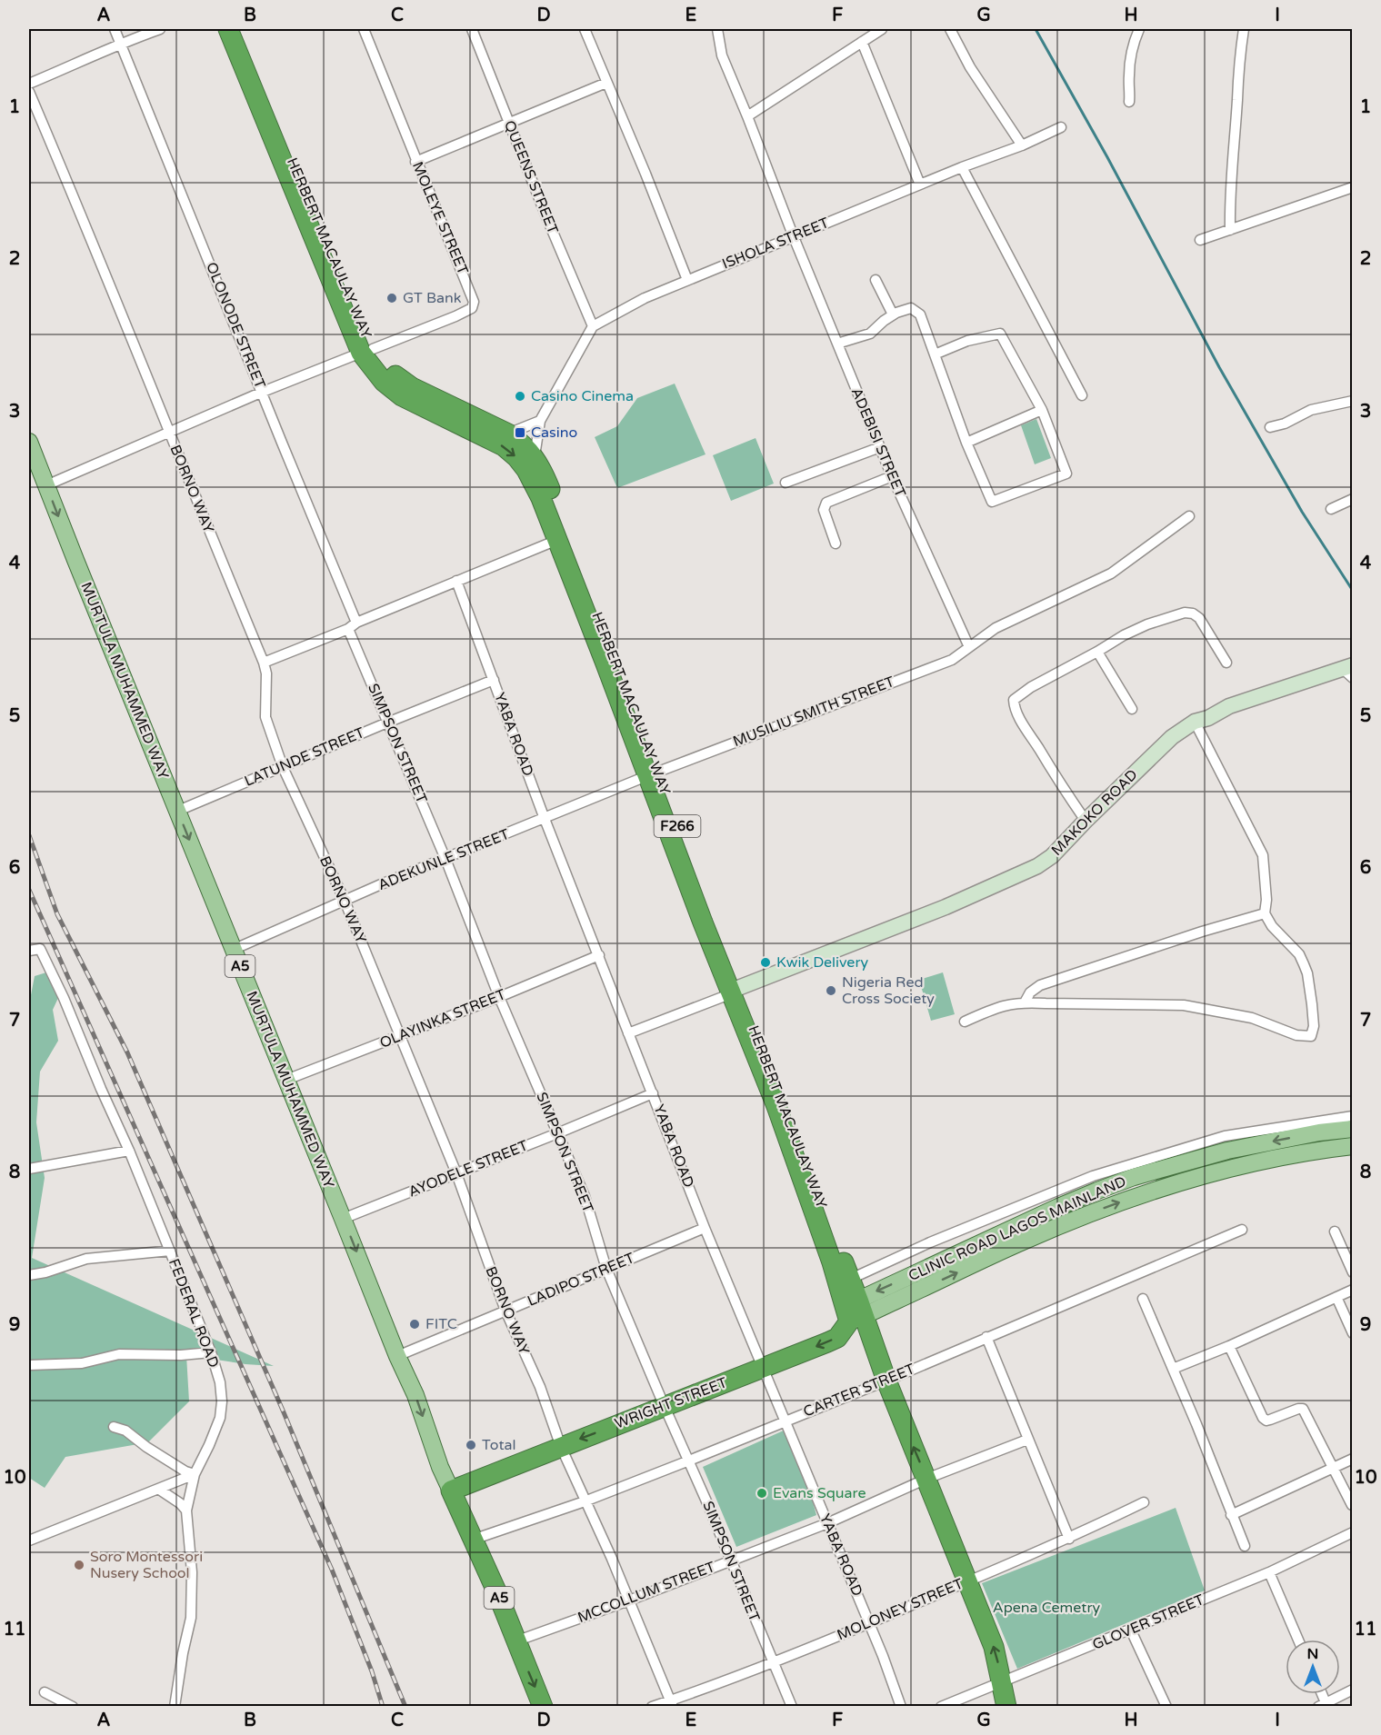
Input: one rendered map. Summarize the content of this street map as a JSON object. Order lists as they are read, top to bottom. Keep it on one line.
{"streets":{"highway":["HERBERT MACAULAY WAY","MURTULA MUHAMMED WAY","F266","A5","WRIGHT STREET"],"main road":["CLINIC ROAD LAGOS MAINLAND"],"street":["QUEENS STREET","MOLEYE STREET","ISHOLA STREET","OLONODE STREET","ADEBISI STREET","BORNO WAY","MUSILIU SMITH STREET","YABA ROAD","SIMPSON STREET","LATUNDE STREET","MAKOKO ROAD","ADEKUNLE STREET","OLAYINKA STREET","AYODELE STREET","LADIPO STREET","FEDERAL ROAD","CARTER STREET","MCCOLLUM STREET","MOLONEY STREET","GLOVER STREET"]},"crossings":[["QUEENS STREET","ISHOLA STREET"],["MOLEYE STREET","HERBERT MACAULAY WAY"],["ISHOLA STREET","ADEBISI STREET"],["HERBERT MACAULAY WAY","MUSILIU SMITH STREET"],["HERBERT MACAULAY WAY","MAKOKO ROAD"],["HERBERT MACAULAY WAY","ADEKUNLE STREET"],["OLONODE STREET","SIMPSON STREET"],["ADEBISI STREET","MUSILIU SMITH STREET"],["BORNO WAY","LATUNDE STREET"],["BORNO WAY","ADEKUNLE STREET"],["BORNO WAY","OLAYINKA STREET"],["BORNO WAY","AYODELE STREET"],["BORNO WAY","LADIPO STREET"],["BORNO WAY","CARTER STREET"],["BORNO WAY","WRIGHT STREET"],["BORNO WAY","MCCOLLUM STREET"],["BORNO WAY","MOLONEY STREET"],["MURTULA MUHAMMED WAY","LATUNDE STREET"],["MURTULA MUHAMMED WAY","ADEKUNLE STREET"],["MURTULA MUHAMMED WAY","OLAYINKA STREET"],["MURTULA MUHAMMED WAY","AYODELE STREET"],["MURTULA MUHAMMED WAY","LADIPO STREET"],["MURTULA MUHAMMED WAY","CARTER STREET"],["MURTULA MUHAMMED WAY","WRIGHT STREET"],["MURTULA MUHAMMED WAY","MCCOLLUM STREET"],["MUSILIU SMITH STREET","ADEKUNLE STREET"],["YABA ROAD","LATUNDE STREET"],["YABA ROAD","ADEKUNLE STREET"],["YABA ROAD","OLAYINKA STREET"],["YABA ROAD","AYODELE STREET"],["YABA ROAD","LADIPO STREET"],["YABA ROAD","CARTER STREET"],["YABA ROAD","WRIGHT STREET"],["YABA ROAD","MCCOLLUM STREET"],["YABA ROAD","MOLONEY STREET"],["SIMPSON STREET","LATUNDE STREET"],["SIMPSON STREET","ADEKUNLE STREET"],["SIMPSON STREET","OLAYINKA STREET"],["SIMPSON STREET","AYODELE STREET"],["SIMPSON STREET","LADIPO STREET"],["SIMPSON STREET","CARTER STREET"],["SIMPSON STREET","WRIGHT STREET"],["SIMPSON STREET","MCCOLLUM STREET"],["SIMPSON STREET","MOLONEY STREET"],["CLINIC ROAD LAGOS MAINLAND","WRIGHT STREET"]],"one_way":["MURTULA MUHAMMED WAY","WRIGHT STREET"],"parks":["Apena Cemetry"],"places":{"other":["GT Bank","Casino Cinema","Kwik Delivery","Nigeria Red Cross Society","FITC","Total","Evans Square","Soro Montessori Nusery School"],"transit":["Casino"]},"north":"top","grid":{"columns":["A","B","C","D","E","F","G","H","I"],"rows":["1","2","3","4","5","6","7","8","9","10","11"]}}
